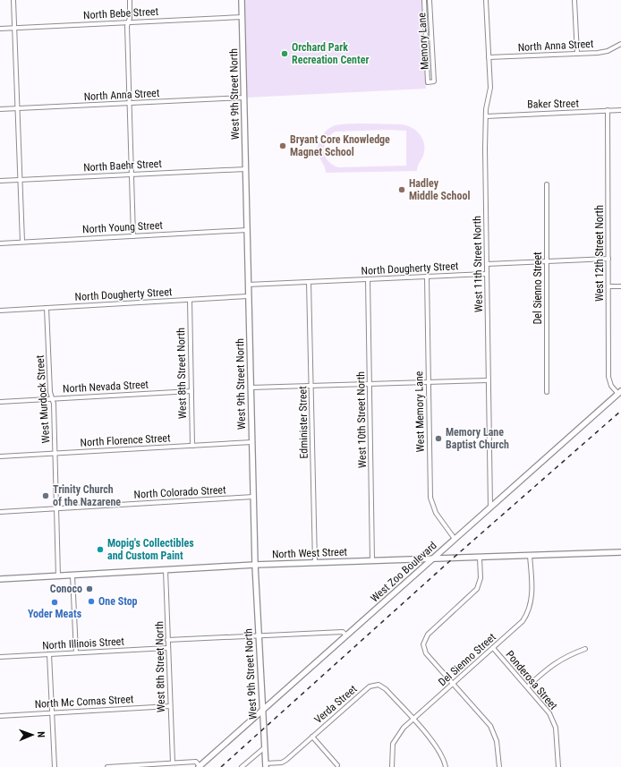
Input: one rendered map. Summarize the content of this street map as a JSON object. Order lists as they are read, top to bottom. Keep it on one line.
{"streets":{"main road":["West 9th Street North","North West Street","West Zoo Boulevard"],"street":["North Bebe Street","Memory Lane","North Anna Street","Baker Street","North Baehr Street","North Young Street","West 12th Street North","West 11th Street North","North Dougherty Street","Del Sienno Street","West 8th Street North","North Nevada Street","West Murdock Street","West Memory Lane","West 10th Street North","Edminister Street","North Florence Street","North Colorado Street","North Illinois Street","Ponderosa Street","North Mc Comas Street","Verda Street"]},"crossings":[["North Bebe Street","West 9th Street North"],["North Anna Street","West 9th Street North"],["North Anna Street","West 11th Street North"],["West 9th Street North","North Baehr Street"],["West 9th Street North","North Young Street"],["West 9th Street North","North Dougherty Street"],["West 9th Street North","North Florence Street"],["West 9th Street North","North Colorado Street"],["West 9th Street North","North West Street"],["West 9th Street North","West Zoo Boulevard"],["West 9th Street North","Verda Street"],["Baker Street","West 12th Street North"],["Baker Street","West 11th Street North"],["West 12th Street North","West Zoo Boulevard"],["West 11th Street North","North Dougherty Street"],["West 11th Street North","West Zoo Boulevard"],["North Dougherty Street","West 8th Street North"],["North Dougherty Street","West Murdock Street"],["North Dougherty Street","West Memory Lane"],["North Dougherty Street","West 10th Street North"],["North Dougherty Street","Edminister Street"],["Del Sienno Street","North West Street"],["Del Sienno Street","Ponderosa Street"],["Del Sienno Street","Verda Street"],["West 8th Street North","North Nevada Street"],["West 8th Street North","North Florence Street"],["West 8th Street North","North West Street"],["West 8th Street North","North Illinois Street"],["West 8th Street North","North Mc Comas Street"],["North Nevada Street","West Murdock Street"],["West Murdock Street","North Florence Street"],["West Murdock Street","North Colorado Street"],["West Murdock Street","North West Street"],["West Memory Lane","West Zoo Boulevard"],["West 10th Street North","North West Street"],["Edminister Street","North West Street"],["North West Street","West Zoo Boulevard"]],"places":["Orchard Park Recreation Center","Bryant Core Knowledge Magnet School","Hadley Middle School","Memory Lane Baptist Church","Trinity Church of the Nazarene","Mopig's Collectibles and Custom Paint","Conoco","One Stop","Yoder Meats"],"north":"right"}
